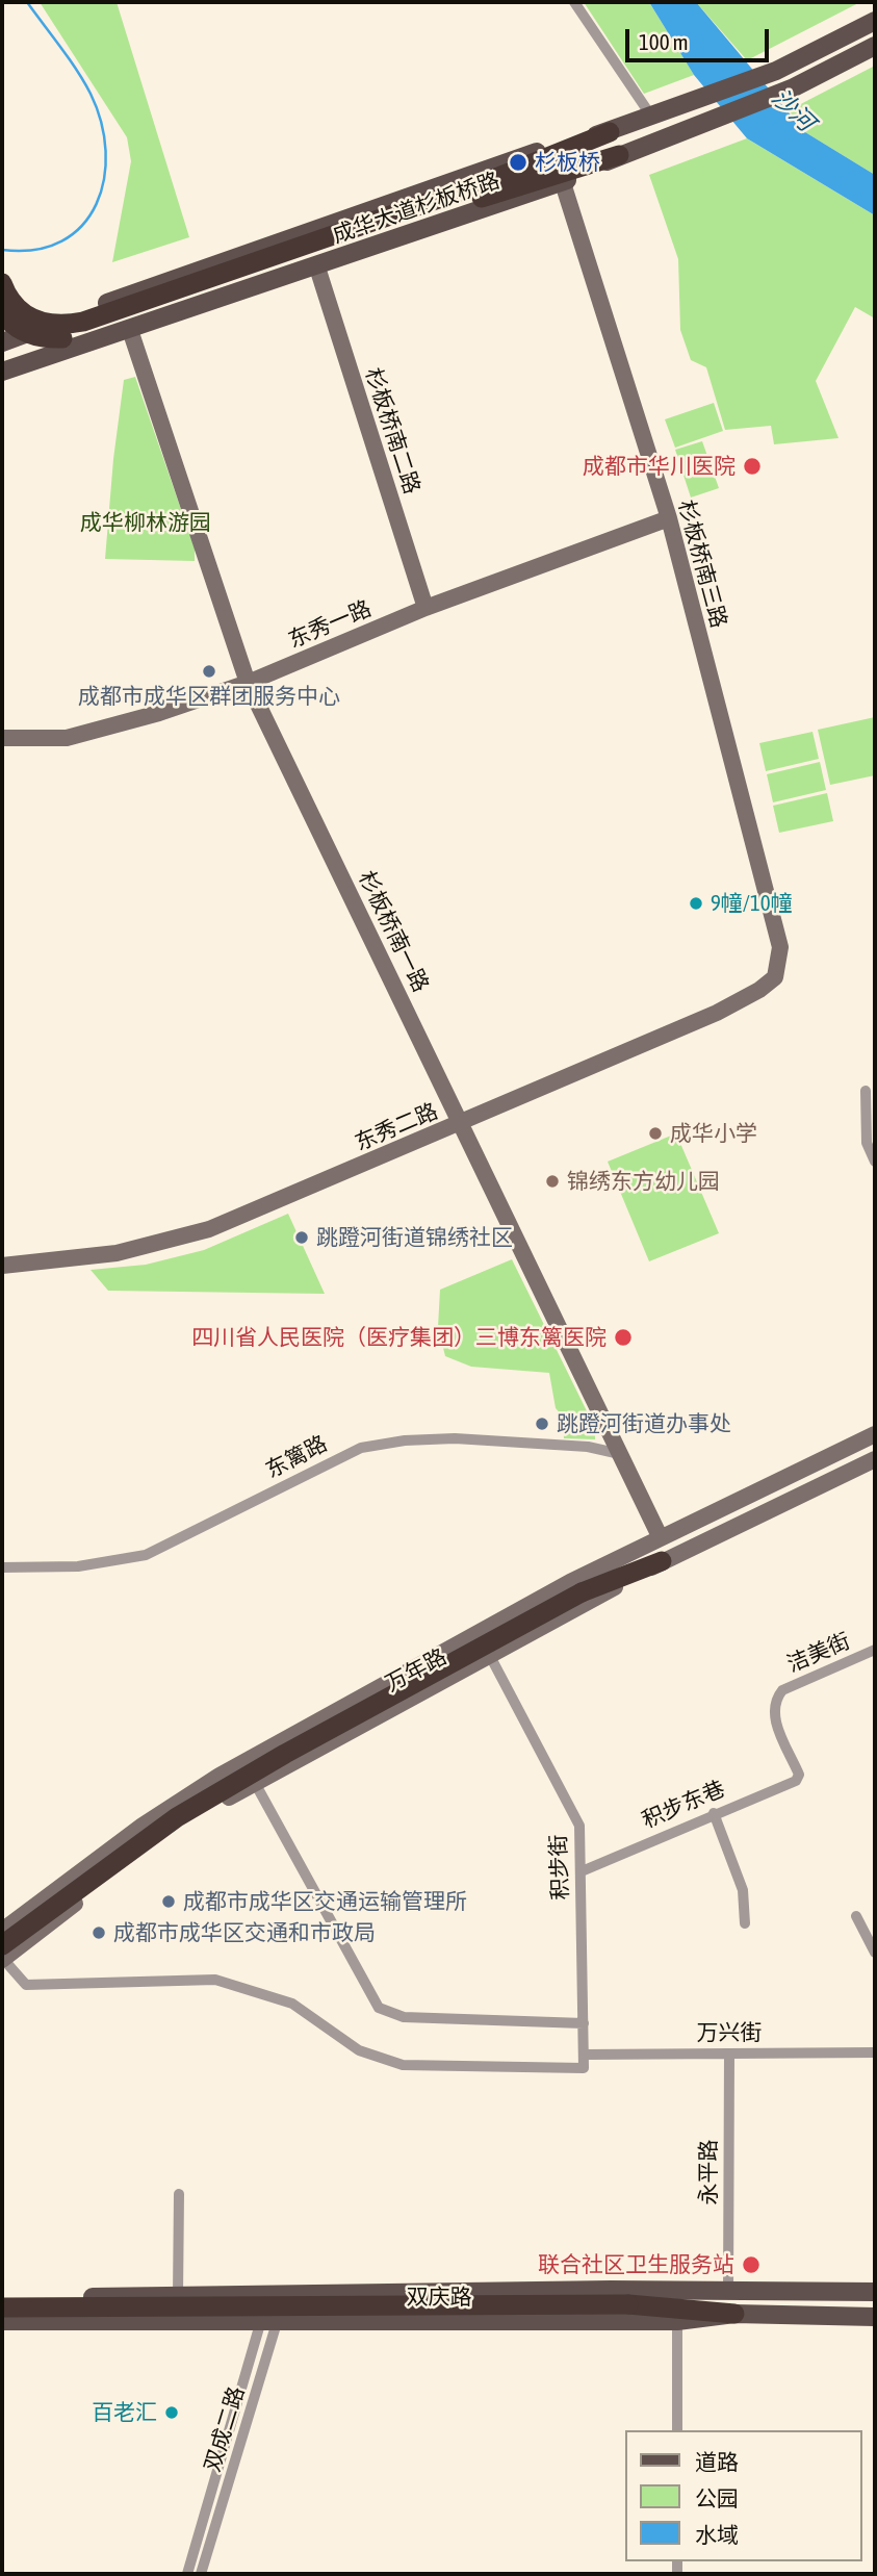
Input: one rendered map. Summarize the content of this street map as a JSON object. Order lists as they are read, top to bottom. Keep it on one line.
{"streets":{"main road":["成华大道杉板桥路","双庆路"],"street":["杉板桥南二路","杉板桥南三路","东秀一路","杉板桥南一路","东秀二路","东篱路","洁美街","万年路","积步东巷","积步街","万兴街","永平路","双成二路"]},"crossings":[["成华大道杉板桥路","杉板桥南二路"],["成华大道杉板桥路","杉板桥南三路"],["成华大道杉板桥路","杉板桥南一路"],["杉板桥南二路","东秀一路"],["杉板桥南三路","东秀一路"],["杉板桥南三路","东秀二路"],["东秀一路","杉板桥南一路"],["杉板桥南一路","东秀二路"],["杉板桥南一路","东篱路"],["杉板桥南一路","万年路"],["洁美街","积步东巷"],["万年路","积步街"],["积步东巷","积步街"],["积步街","万兴街"],["万兴街","永平路"],["永平路","双庆路"],["双庆路","双成二路"]],"water":["沙河"],"parks":["成华柳林游园"],"places":["杉板桥","成都市华川医院","成都市成华区群团服务中心","9幢/10幢","成华小学","锦绣东方幼儿园","跳蹬河街道锦绣社区","四川省人民医院（医疗集团）三博东篱医院","跳蹬河街道办事处","成都市成华区交通运输管理所","成都市成华区交通和市政局","联合社区卫生服务站","百老汇"],"legend":["道路","公园","水域"],"scale_bar":"100 m"}
